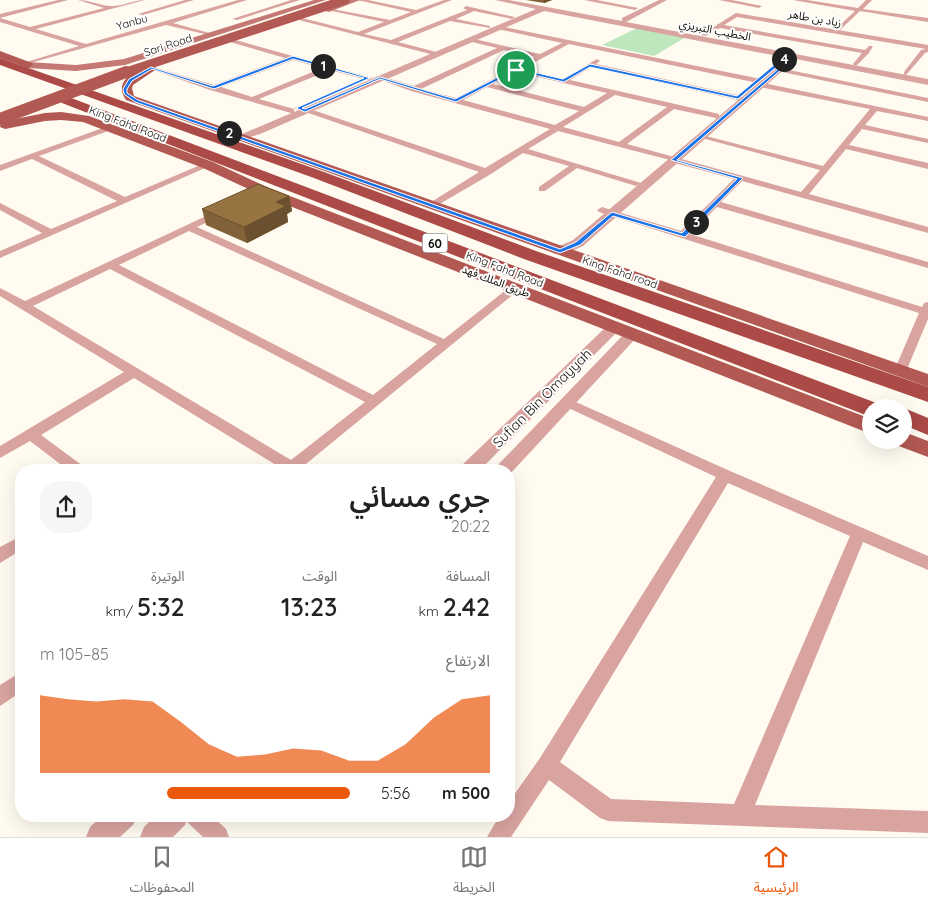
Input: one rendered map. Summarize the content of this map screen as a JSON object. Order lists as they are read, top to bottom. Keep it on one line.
{"streets":{"highway":["King Fahd Road","60"],"main road":["Sari Road","King Fahd road","طريق الملك فهد"],"street":["زياد بن طاهر","Yanbu","الخطيب التبريزي","Sufian Bin Omayyah"]},"crossings":[["زياد بن طاهر","الخطيب التبريزي"],["Sari Road","طريق الملك فهد"],["King Fahd Road","King Fahd road"],["King Fahd Road","طريق الملك فهد"],["طريق الملك فهد","Sufian Bin Omayyah"]],"page":{"pins":["4","1","2","3"],"heading":["جري مسائي","20:22"],"stats":[["المسافة","2.42 km"],["الوقت","13:23"],["الوتيرة","5:32 /km"]],"chart":["الارتفاع","85–105 m"],"list":[{"name":"500 m","note":"5:56"}],"tabs":["الرئيسية","الخريطة","المحفوظات"]}}
